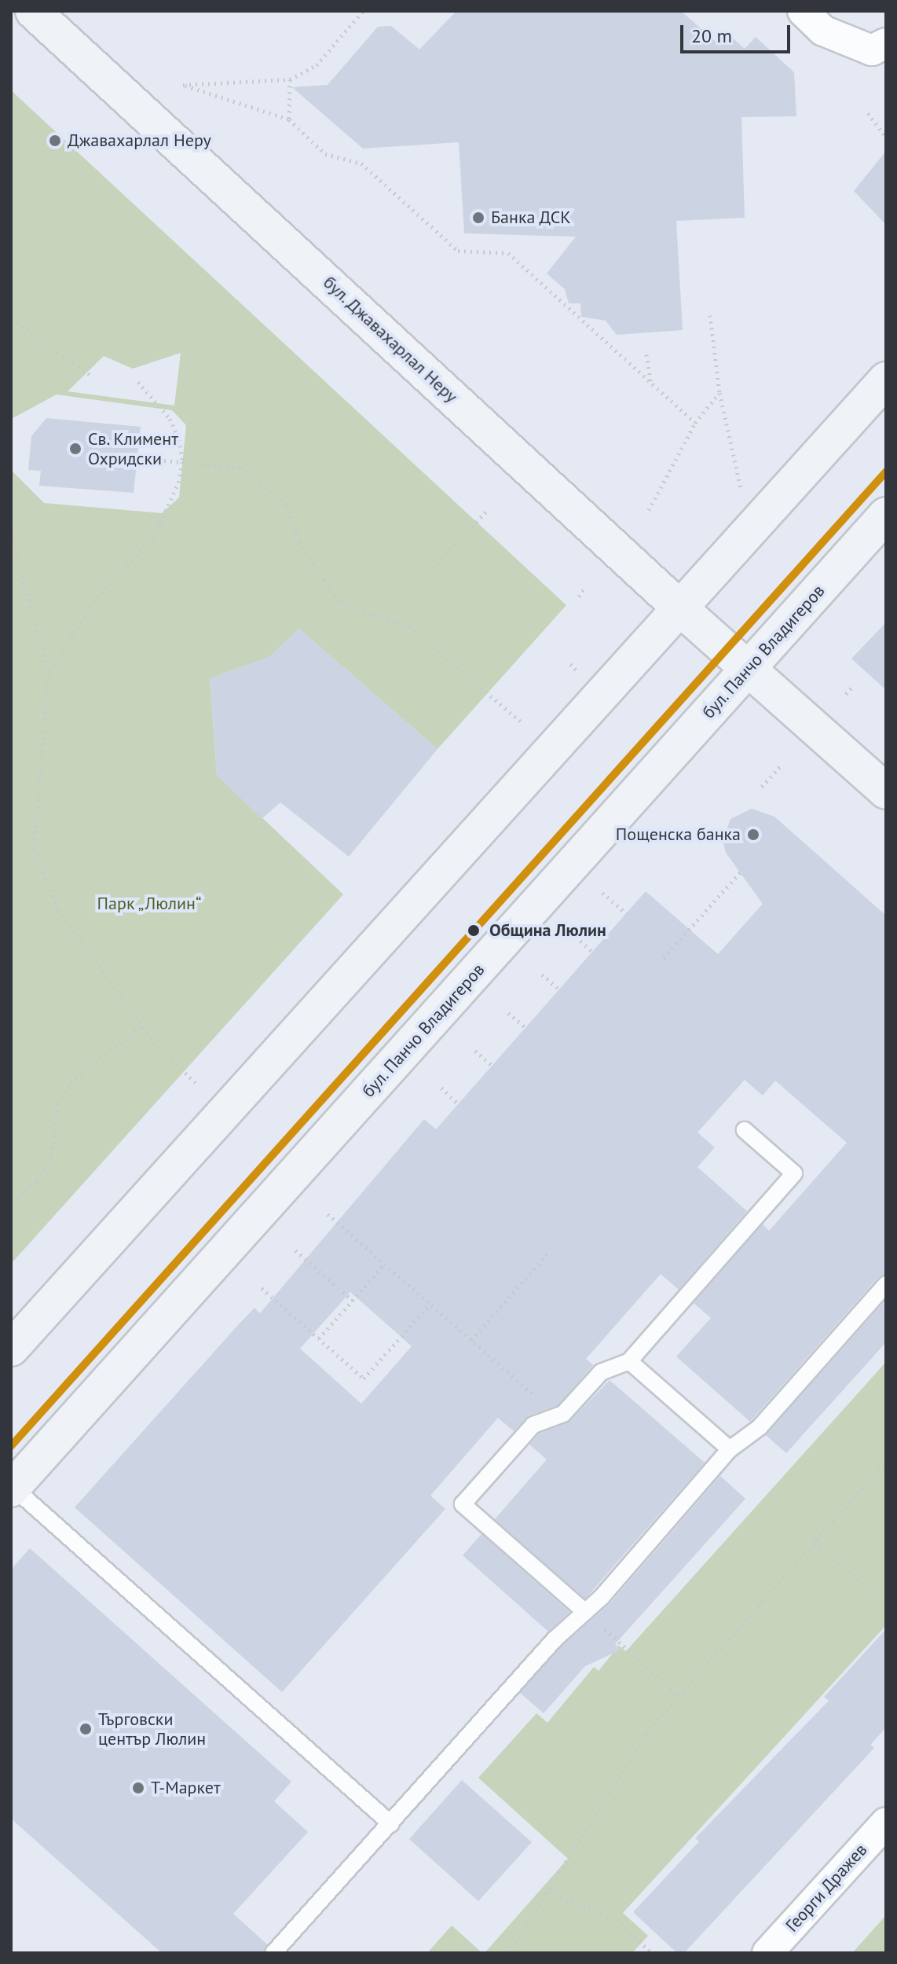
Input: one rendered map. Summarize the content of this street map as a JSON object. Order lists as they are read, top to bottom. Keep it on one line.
{"streets":{"main road":["бул. Джавахарлал Неру","бул. Панчо Владигеров"],"street":["Георги Дражев"]},"crossings":[["бул. Джавахарлал Неру","бул. Панчо Владигеров"]],"parks":["Парк „Люлин“"],"places":["Джавахарлал Неру","Банка ДСК","Св. Климент Охридски","Пощенска банка","Община Люлин","Търговски център Люлин","Т-Маркет"],"scale_bar":"20 m"}
